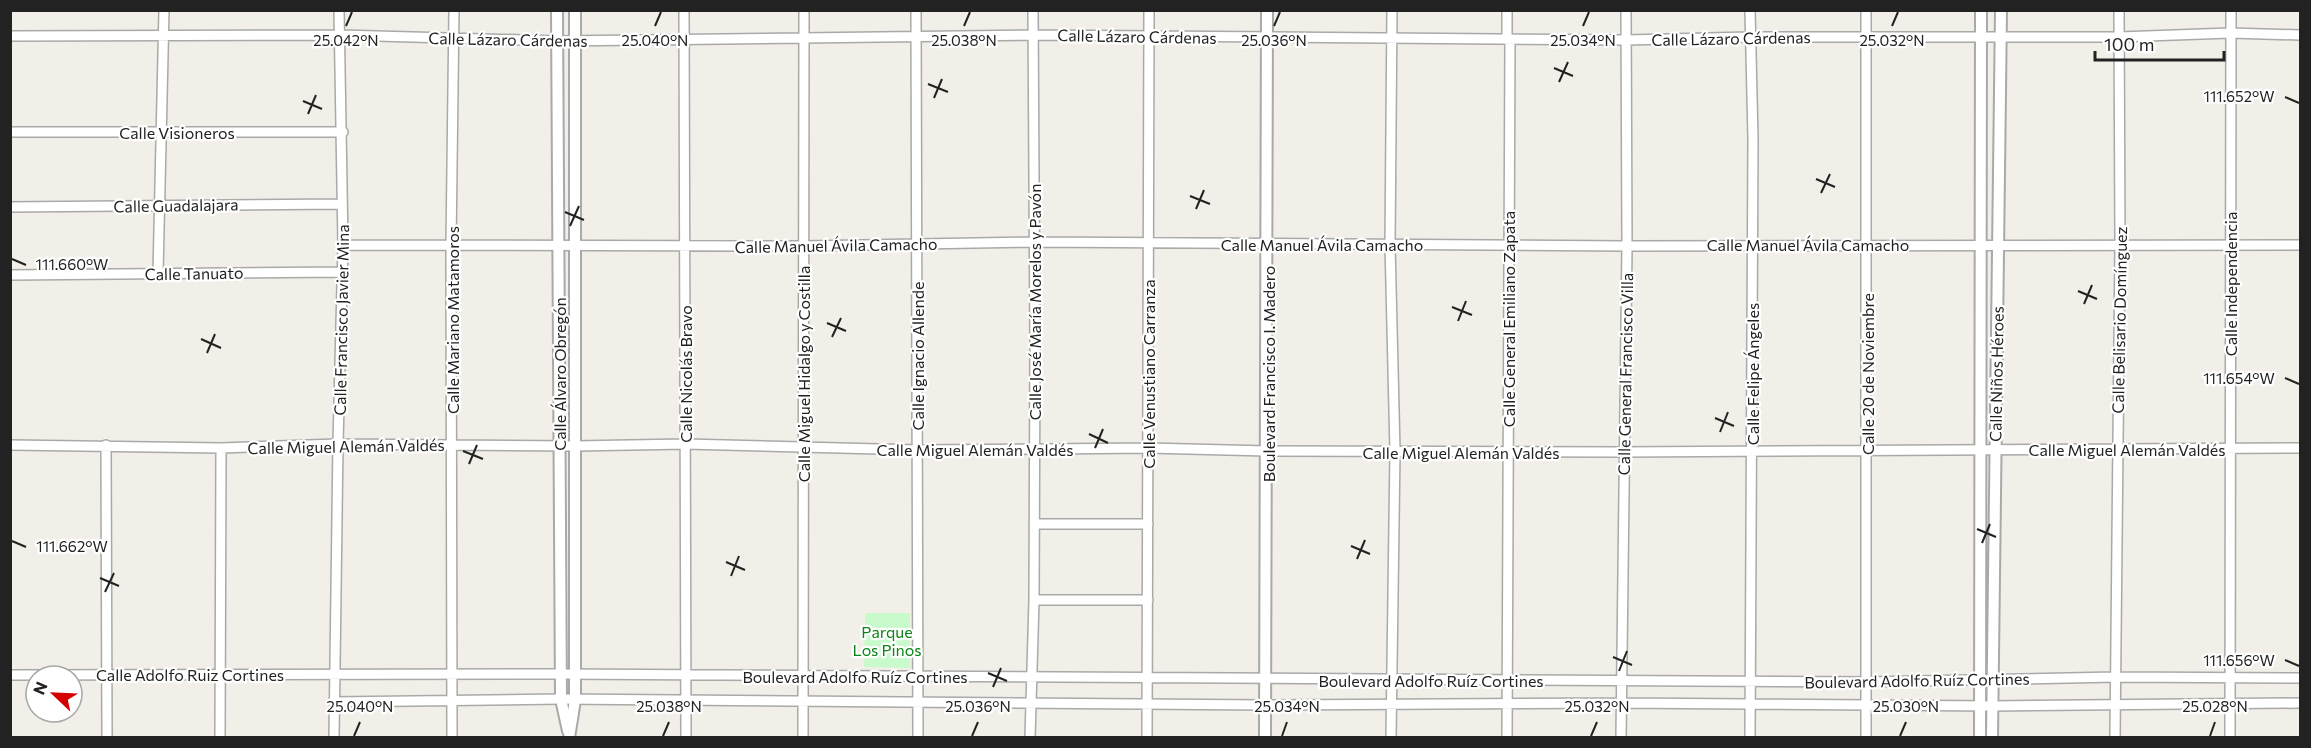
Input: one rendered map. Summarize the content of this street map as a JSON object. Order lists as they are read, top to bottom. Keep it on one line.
{"streets":{"street":["Calle Lázaro Cárdenas","Calle Visioneros","Calle Guadalajara","Calle Manuel Ávila Camacho","Calle Tanuato","Calle Independencia","Calle José María Morelos y Pavón","Calle General Emiliano Zapata","Calle Francisco Javier Mina","Calle Mariano Matamoros","Calle Belisario Domínguez","Calle Ignacio Allende","Calle Álvaro Obregón","Calle Nicolás Bravo","Calle Miguel Hidalgo y Costilla","Calle Venustiano Carranza","Boulevard Francisco I. Madero","Calle General Francisco Villa","Calle Felipe Ángeles","Calle 20 de Noviembre","Calle Niños Héroes","Calle Miguel Alemán Valdés","Calle Adolfo Ruiz Cortines","Boulevard Adolfo Ruíz Cortines"]},"crossings":[["Calle Lázaro Cárdenas","Calle Independencia"],["Calle Lázaro Cárdenas","Calle José María Morelos y Pavón"],["Calle Lázaro Cárdenas","Calle General Emiliano Zapata"],["Calle Lázaro Cárdenas","Calle Francisco Javier Mina"],["Calle Lázaro Cárdenas","Calle Mariano Matamoros"],["Calle Lázaro Cárdenas","Calle Belisario Domínguez"],["Calle Lázaro Cárdenas","Calle Ignacio Allende"],["Calle Lázaro Cárdenas","Calle Álvaro Obregón"],["Calle Lázaro Cárdenas","Calle Nicolás Bravo"],["Calle Lázaro Cárdenas","Calle Miguel Hidalgo y Costilla"],["Calle Lázaro Cárdenas","Calle Venustiano Carranza"],["Calle Lázaro Cárdenas","Boulevard Francisco I. Madero"],["Calle Lázaro Cárdenas","Calle General Francisco Villa"],["Calle Lázaro Cárdenas","Calle Felipe Ángeles"],["Calle Lázaro Cárdenas","Calle 20 de Noviembre"],["Calle Lázaro Cárdenas","Calle Niños Héroes"],["Calle Visioneros","Calle Francisco Javier Mina"],["Calle Guadalajara","Calle Francisco Javier Mina"],["Calle Manuel Ávila Camacho","Calle Independencia"],["Calle Manuel Ávila Camacho","Calle José María Morelos y Pavón"],["Calle Manuel Ávila Camacho","Calle General Emiliano Zapata"],["Calle Manuel Ávila Camacho","Calle Francisco Javier Mina"],["Calle Manuel Ávila Camacho","Calle Mariano Matamoros"],["Calle Manuel Ávila Camacho","Calle Belisario Domínguez"],["Calle Manuel Ávila Camacho","Calle Ignacio Allende"],["Calle Manuel Ávila Camacho","Calle Álvaro Obregón"],["Calle Manuel Ávila Camacho","Calle Nicolás Bravo"],["Calle Manuel Ávila Camacho","Calle Miguel Hidalgo y Costilla"],["Calle Manuel Ávila Camacho","Calle Venustiano Carranza"],["Calle Manuel Ávila Camacho","Boulevard Francisco I. Madero"],["Calle Manuel Ávila Camacho","Calle General Francisco Villa"],["Calle Manuel Ávila Camacho","Calle Felipe Ángeles"],["Calle Manuel Ávila Camacho","Calle 20 de Noviembre"],["Calle Manuel Ávila Camacho","Calle Niños Héroes"],["Calle Tanuato","Calle Francisco Javier Mina"],["Calle Independencia","Calle Miguel Alemán Valdés"],["Calle Independencia","Boulevard Adolfo Ruíz Cortines"],["Calle José María Morelos y Pavón","Calle Miguel Alemán Valdés"],["Calle José María Morelos y Pavón","Boulevard Adolfo Ruíz Cortines"],["Calle General Emiliano Zapata","Calle Miguel Alemán Valdés"],["Calle General Emiliano Zapata","Boulevard Adolfo Ruíz Cortines"],["Calle Francisco Javier Mina","Calle Miguel Alemán Valdés"],["Calle Francisco Javier Mina","Calle Adolfo Ruiz Cortines"],["Calle Francisco Javier Mina","Boulevard Adolfo Ruíz Cortines"],["Calle Mariano Matamoros","Calle Miguel Alemán Valdés"],["Calle Mariano Matamoros","Calle Adolfo Ruiz Cortines"],["Calle Mariano Matamoros","Boulevard Adolfo Ruíz Cortines"],["Calle Belisario Domínguez","Calle Miguel Alemán Valdés"],["Calle Belisario Domínguez","Boulevard Adolfo Ruíz Cortines"],["Calle Ignacio Allende","Calle Miguel Alemán Valdés"],["Calle Ignacio Allende","Boulevard Adolfo Ruíz Cortines"],["Calle Álvaro Obregón","Calle Miguel Alemán Valdés"],["Calle Álvaro Obregón","Boulevard Adolfo Ruíz Cortines"],["Calle Nicolás Bravo","Calle Miguel Alemán Valdés"],["Calle Nicolás Bravo","Boulevard Adolfo Ruíz Cortines"],["Calle Miguel Hidalgo y Costilla","Calle Miguel Alemán Valdés"],["Calle Miguel Hidalgo y Costilla","Boulevard Adolfo Ruíz Cortines"],["Calle Venustiano Carranza","Calle Miguel Alemán Valdés"],["Calle Venustiano Carranza","Boulevard Adolfo Ruíz Cortines"],["Boulevard Francisco I. Madero","Calle Miguel Alemán Valdés"],["Boulevard Francisco I. Madero","Boulevard Adolfo Ruíz Cortines"],["Calle General Francisco Villa","Calle Miguel Alemán Valdés"],["Calle General Francisco Villa","Boulevard Adolfo Ruíz Cortines"],["Calle Felipe Ángeles","Calle Miguel Alemán Valdés"],["Calle Felipe Ángeles","Boulevard Adolfo Ruíz Cortines"],["Calle 20 de Noviembre","Calle Miguel Alemán Valdés"],["Calle 20 de Noviembre","Boulevard Adolfo Ruíz Cortines"],["Calle Niños Héroes","Calle Miguel Alemán Valdés"],["Calle Niños Héroes","Boulevard Adolfo Ruíz Cortines"],["Calle Adolfo Ruiz Cortines","Boulevard Adolfo Ruíz Cortines"]],"parks":["Parque Los Pinos"],"scale_bar":"100 m","north":"top left","coordinates":["25.042°N","25.040°N","25.038°N","25.034°N","25.036°N","25.032°N","111.652°W","111.660°W","111.654°W","111.662°W","111.656°W","25.030°N","25.028°N"]}
